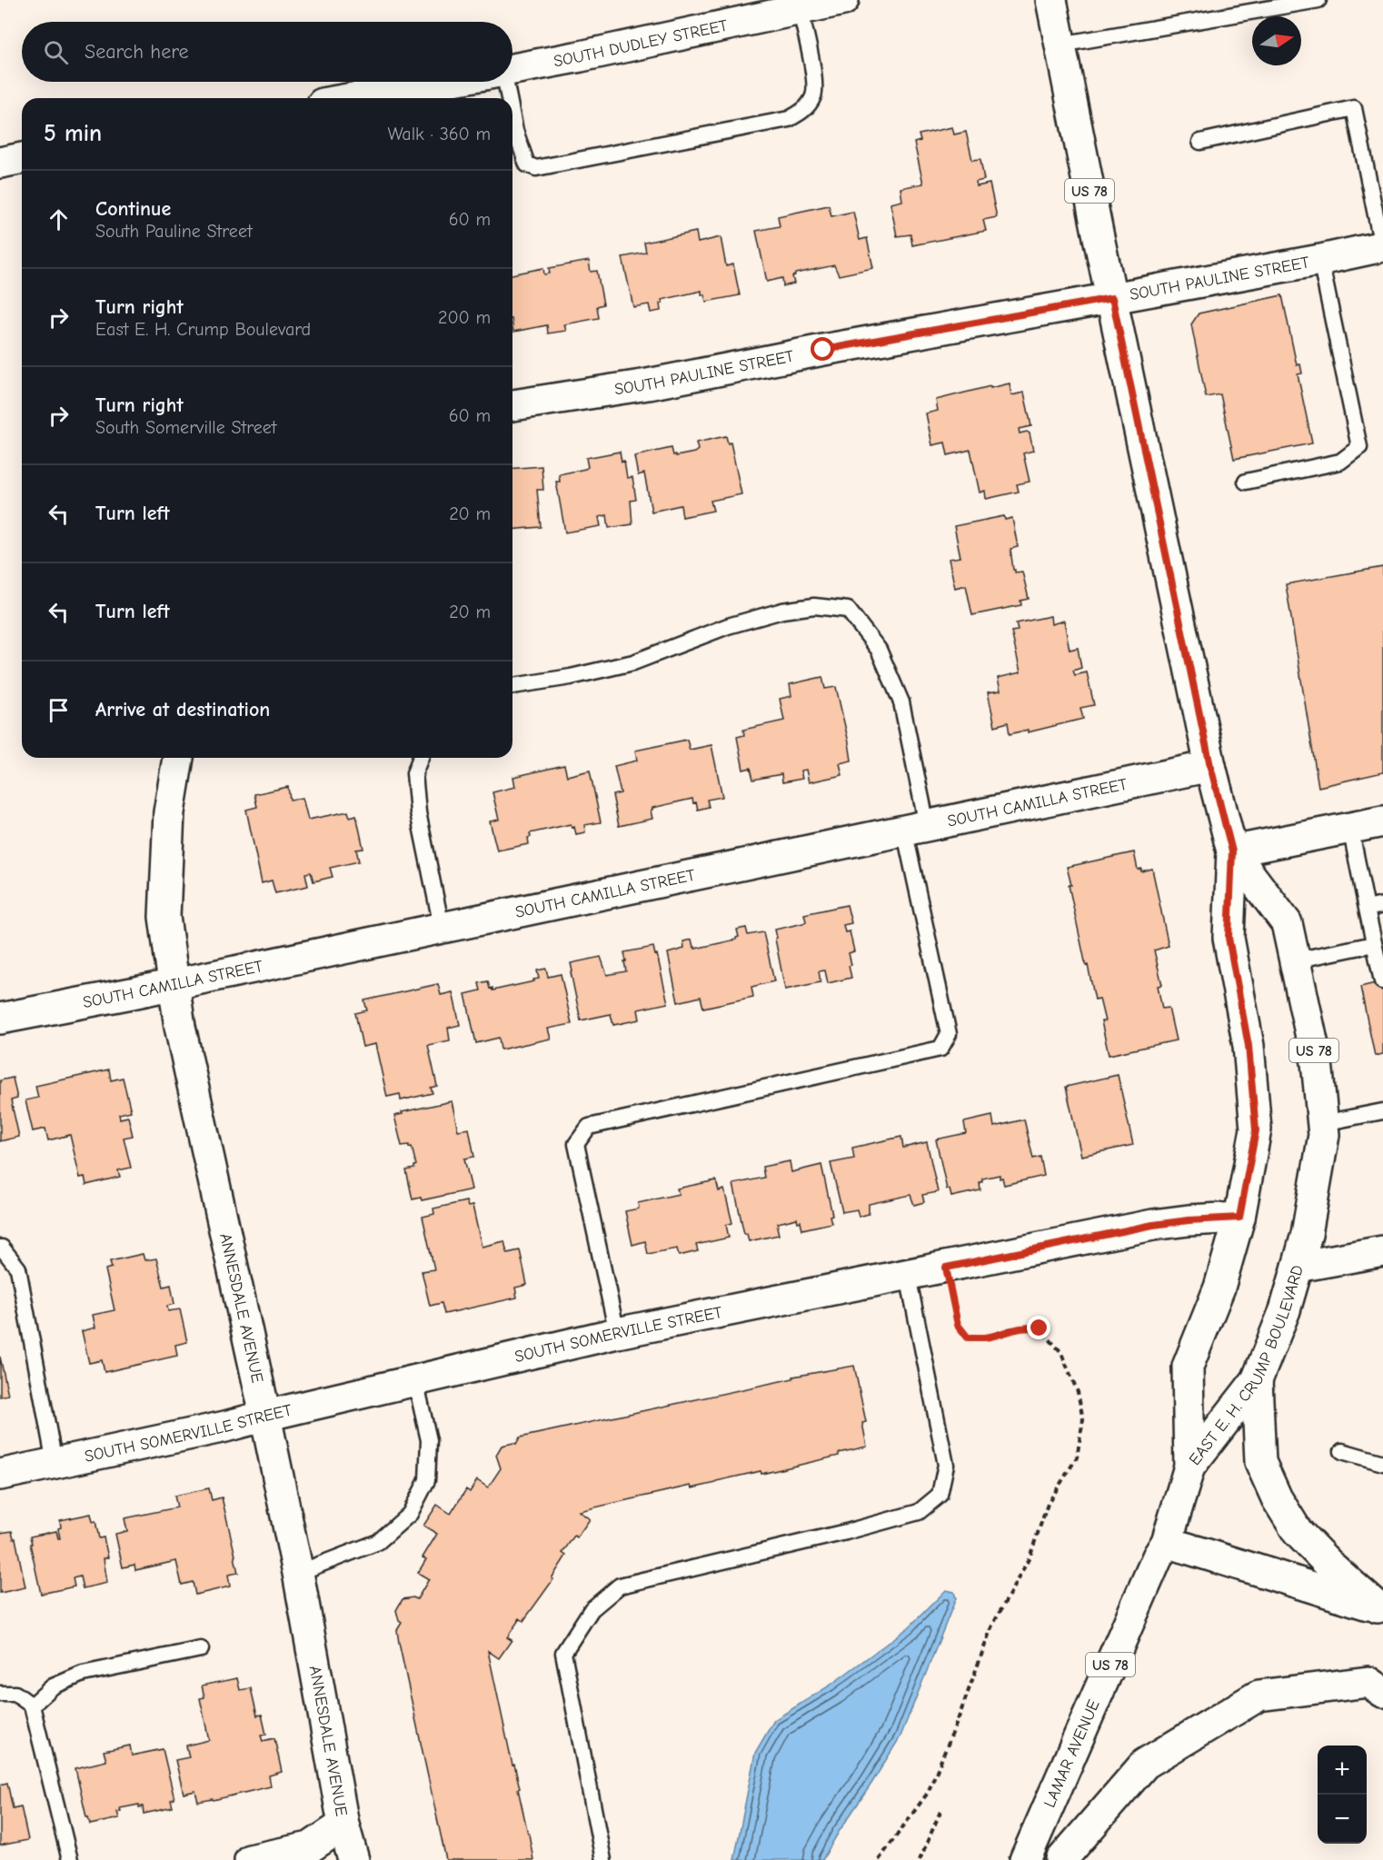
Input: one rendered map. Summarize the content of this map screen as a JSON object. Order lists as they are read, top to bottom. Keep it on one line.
{"streets":{"main road":["SOUTH DUDLEY STREET","US 78","SOUTH PAULINE STREET","SOUTH CAMILLA STREET","ANNESDALE AVENUE","SOUTH SOMERVILLE STREET","EAST E. H. CRUMP BOULEVARD","LAMAR AVENUE"]},"crossings":[["SOUTH PAULINE STREET","EAST E. H. CRUMP BOULEVARD"],["SOUTH CAMILLA STREET","ANNESDALE AVENUE"],["SOUTH CAMILLA STREET","EAST E. H. CRUMP BOULEVARD"],["ANNESDALE AVENUE","SOUTH SOMERVILLE STREET"],["SOUTH SOMERVILLE STREET","EAST E. H. CRUMP BOULEVARD"],["EAST E. H. CRUMP BOULEVARD","LAMAR AVENUE"]],"north":"right","page":{"search":"Search here","heading":["5 min","Walk · 360 m"],"list":[["Continue","South Pauline Street","60 m"],["Turn right","East E. H. Crump Boulevard","200 m"],["Turn right","South Somerville Street","60 m"],["Turn left","20 m"],["Turn left","20 m"],"Arrive at destination"],"map_buttons":["+","−"]}}
